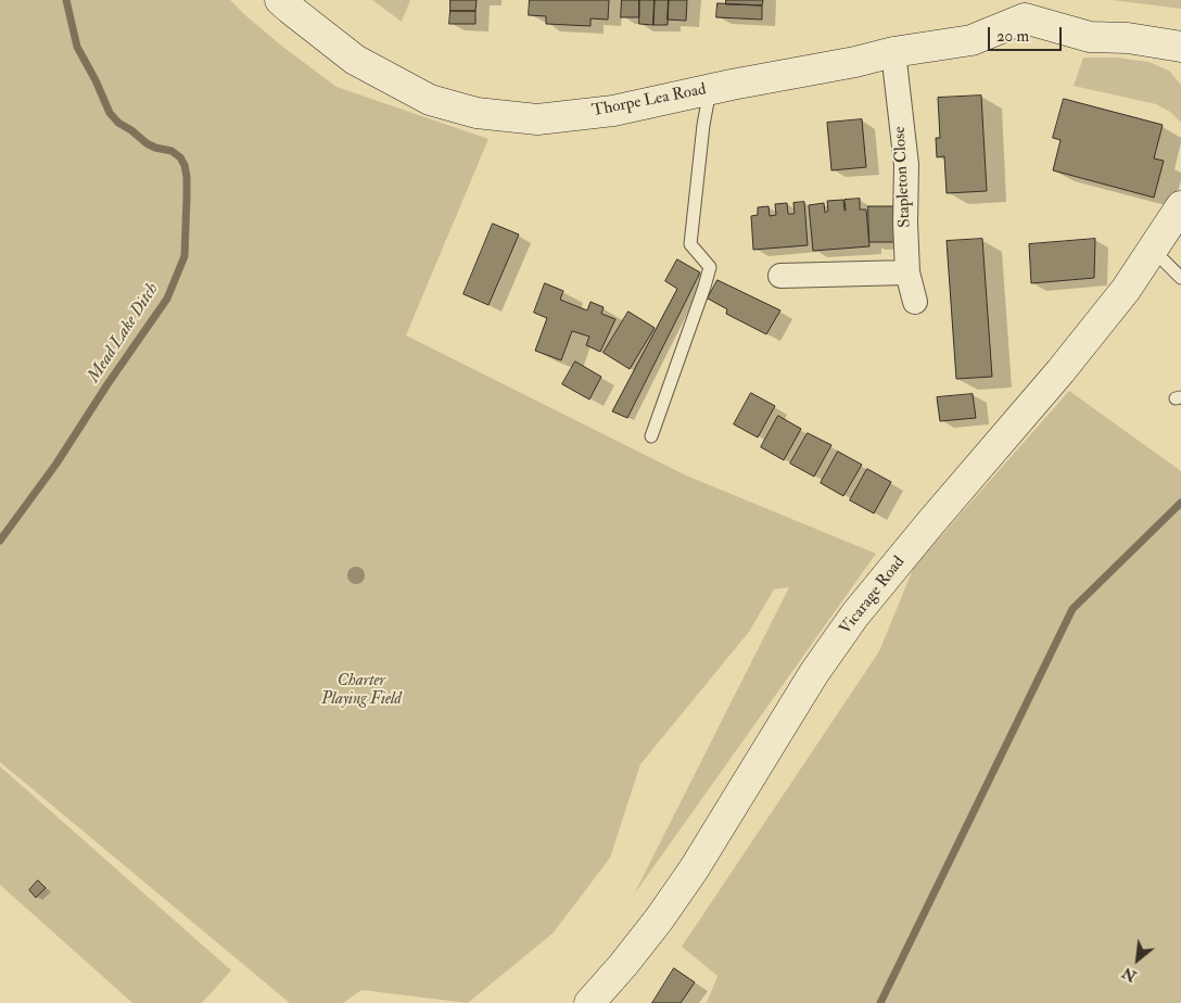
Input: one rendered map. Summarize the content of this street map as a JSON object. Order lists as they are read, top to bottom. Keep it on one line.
{"streets":{"main road":["Thorpe Lea Road","Vicarage Road"],"street":["Stapleton Close"]},"crossings":[["Thorpe Lea Road","Stapleton Close"]],"water":["Mead Lake Ditch"],"parks":["Charter Playing Field"],"scale_bar":"20 m","north":"bottom left"}
